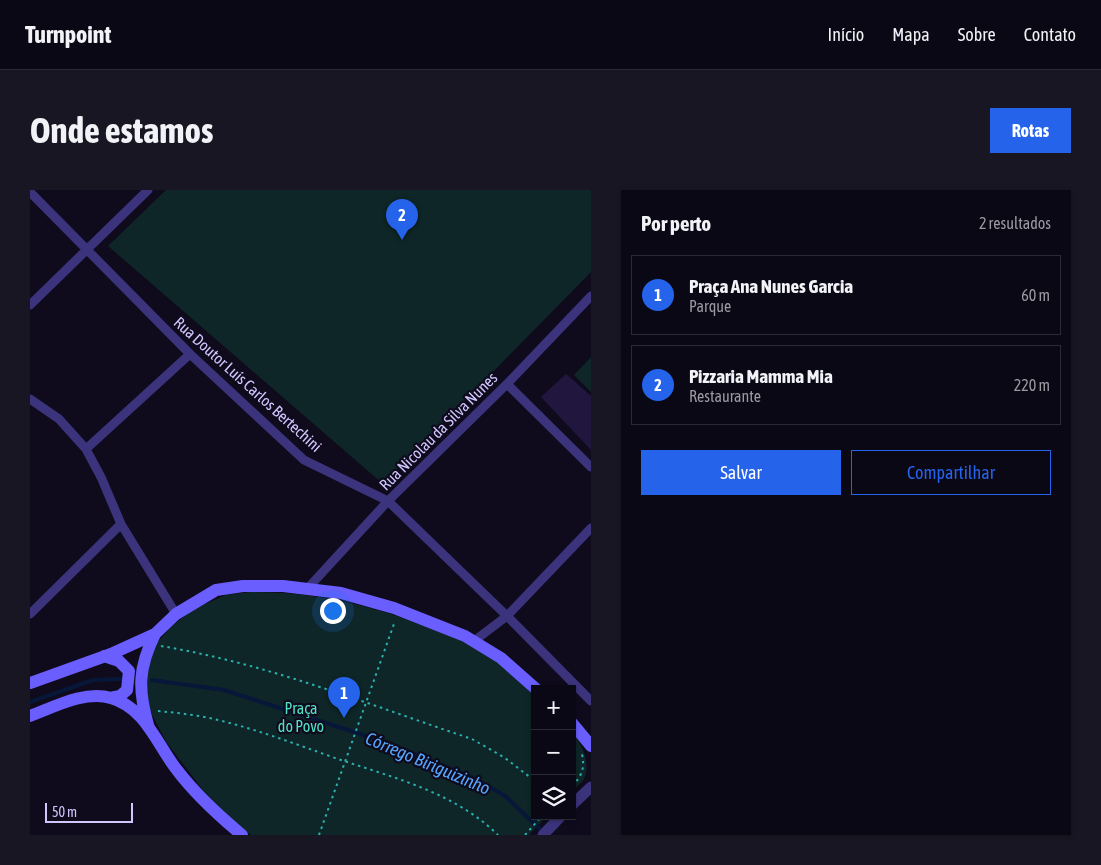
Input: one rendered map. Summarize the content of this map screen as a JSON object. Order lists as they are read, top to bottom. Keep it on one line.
{"streets":{"street":["Rua Doutor Luís Carlos Bertechini","Rua Nicolau da Silva Nunes"]},"crossings":[["Rua Doutor Luís Carlos Bertechini","Rua Nicolau da Silva Nunes"]],"water":["Córrego Biriguizinho"],"parks":["Praça do Povo"],"scale_bar":"50 m","page":{"header":"Turnpoint","nav":["Início","Mapa","Sobre","Contato"],"buttons":["Rotas",["Salvar","Compartilhar"]],"title":"Onde estamos","heading":["Por perto","2 resultados"],"pins":["2","1"],"list":[{"mark":"1","name":"Praça Ana Nunes Garcia","note":"Parque","value":"60 m"},{"mark":"2","name":"Pizzaria Mamma Mia","note":"Restaurante","value":"220 m"}],"map_buttons":["+","−"],"scale":"50 m"}}
